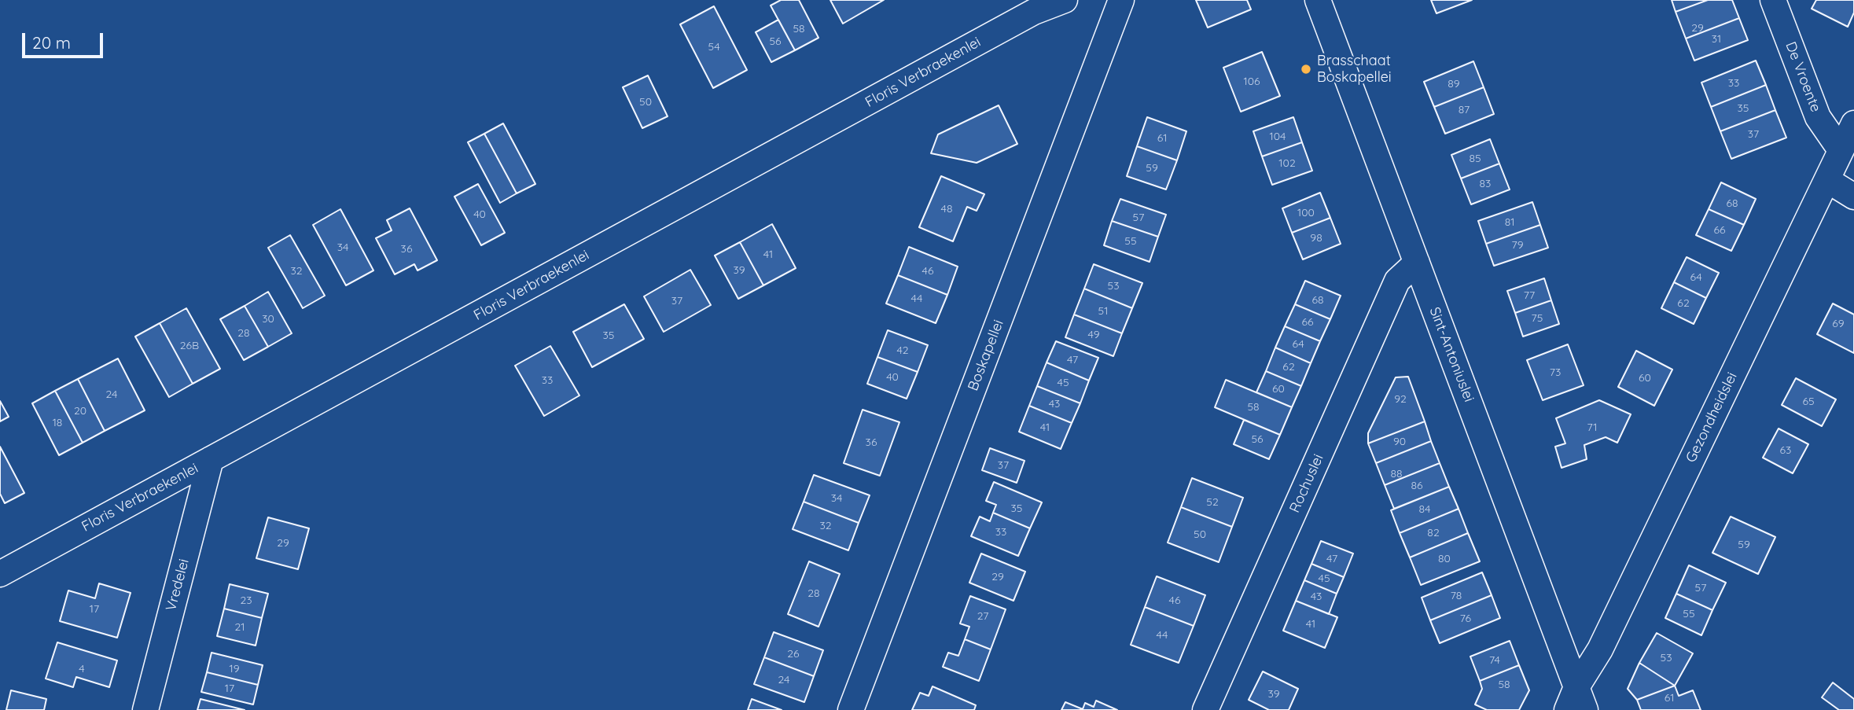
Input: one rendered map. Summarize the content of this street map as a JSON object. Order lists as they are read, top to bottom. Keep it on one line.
{"streets":{"street":["Floris Verbraekenlei","De Vroente","Sint-Antoniuslei","Boskapellei","Gezondheidslei","Rochuslei","Vredelei"]},"crossings":[["Floris Verbraekenlei","Vredelei"],["De Vroente","Gezondheidslei"],["Sint-Antoniuslei","Gezondheidslei"],["Sint-Antoniuslei","Rochuslei"]],"places":["Brasschaat Boskapellei"],"house_numbers":["29","58","31","56","54","106","33","89","50","35","87","37","104","61","85","102","59","83","68","48","100","40","57","81","66","98","55","79","34","36","41","39","32","46","64","53","77","44","68","37","62","51","75","30","66","69","28","49","35","64","26B","42","47","62","73","40","60","33","45","60","24","92","65","43","58","20","18","41","71","56","90","36","63","37","88","86","34","52","35","84","32","33","82","50","29","59","47","80","29","45","57","28","78","43","23","46","17","55","27","76","41","21","44","26","53","74","4","19","24","58","17","39","61"],"scale_bar":"20 m"}
